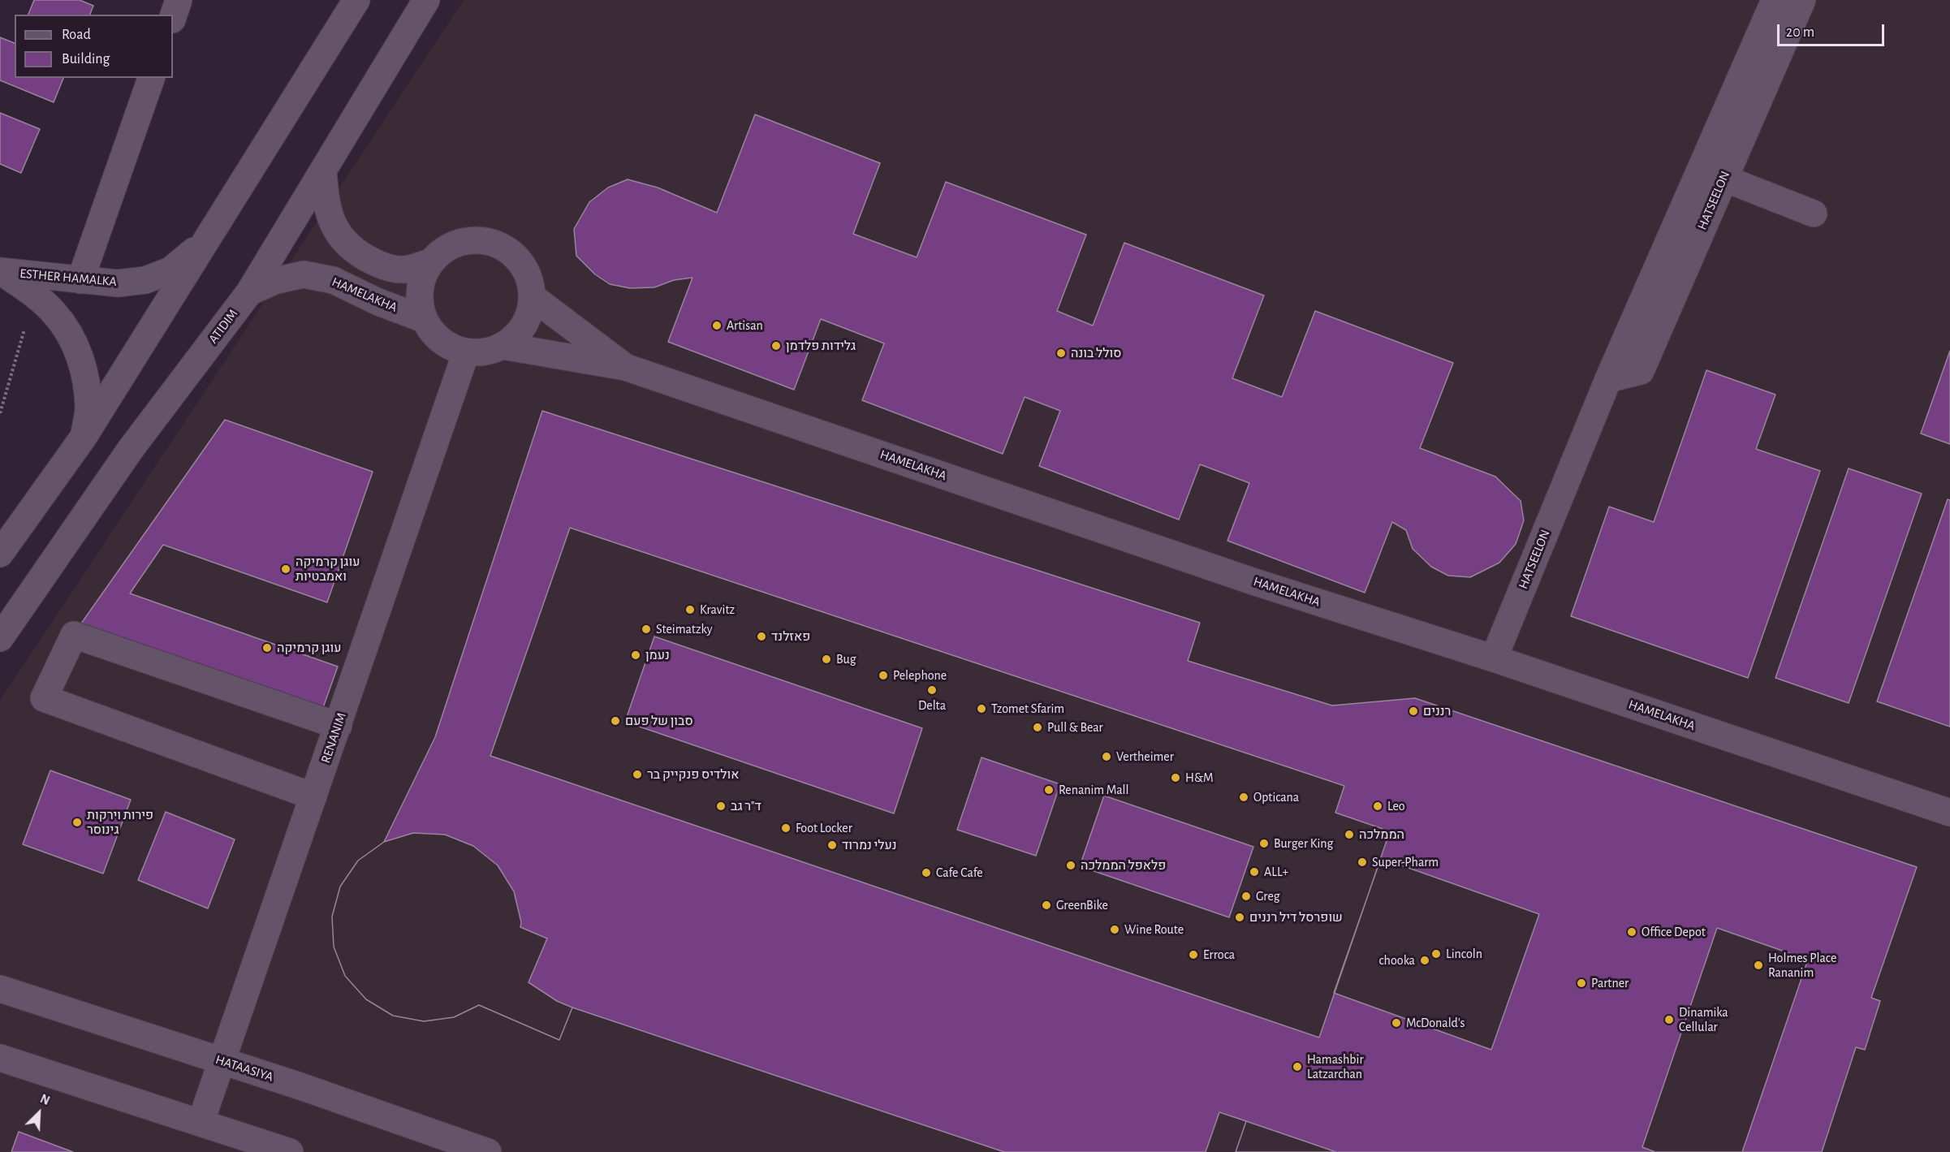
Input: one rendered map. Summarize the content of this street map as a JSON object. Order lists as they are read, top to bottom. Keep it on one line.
{"streets":{"street":["HATSEELON","ESTHER HAMALKA","HAMELAKHA","ATIDIM","RENANIM","HATAASIYA"]},"crossings":[["HATSEELON","HAMELAKHA"],["HAMELAKHA","ATIDIM"],["HAMELAKHA","RENANIM"],["RENANIM","HATAASIYA"]],"places":["Artisan","גלידות פלדמן","סולל בונה","עוגן קרמיקה ואמבטיות","Kravitz","Steimatzky","פאזלנד","עוגן קרמיקה","נעמן","Bug","Pelephone","Delta","Tzomet Sfarim","רננים","סבון של פעם","Pull & Bear","Vertheimer","אולדיס פנקייק בר","H&M","Renanim Mall","Opticana","ד\"ר גב","Leo","פירות וירקות גינוסר","Foot Locker","הממלכה","Burger King","נעלי נמרוד","Super-Pharm","פלאפל הממלכה","ALL+","Cafe Cafe","Greg","GreenBike","שופרסל דיל רננים","Wine Route","Office Depot","Lincoln","Erroca","chooka","Holmes Place Rananim","Partner","Dinamika Cellular","McDonald's","Hamashbir Latzarchan"],"legend":["Road","Building"],"scale_bar":"20 m","north":"top right"}
